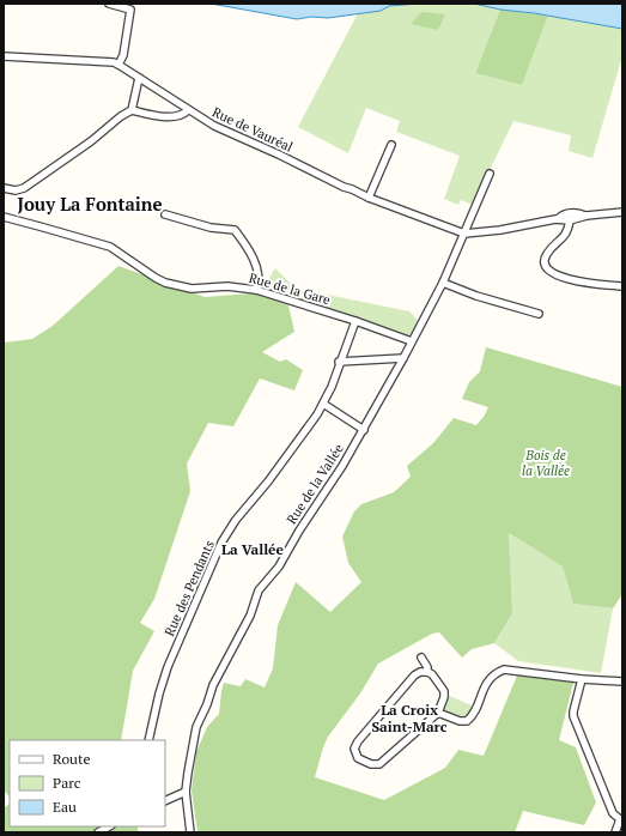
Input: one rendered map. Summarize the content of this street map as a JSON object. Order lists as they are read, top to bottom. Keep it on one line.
{"streets":{"street":["Rue de Vauréal","Rue de la Gare","Rue de la Vallée","Rue des Pendants"]},"crossings":[["Rue de Vauréal","Rue de la Vallée"],["Rue de la Gare","Rue de la Vallée"],["Rue de la Gare","Rue des Pendants"]],"districts":["Jouy La Fontaine","La Vallée","La Croix Saint-Marc"],"parks":["Bois de la Vallée"],"legend":["Route","Parc","Eau"]}
